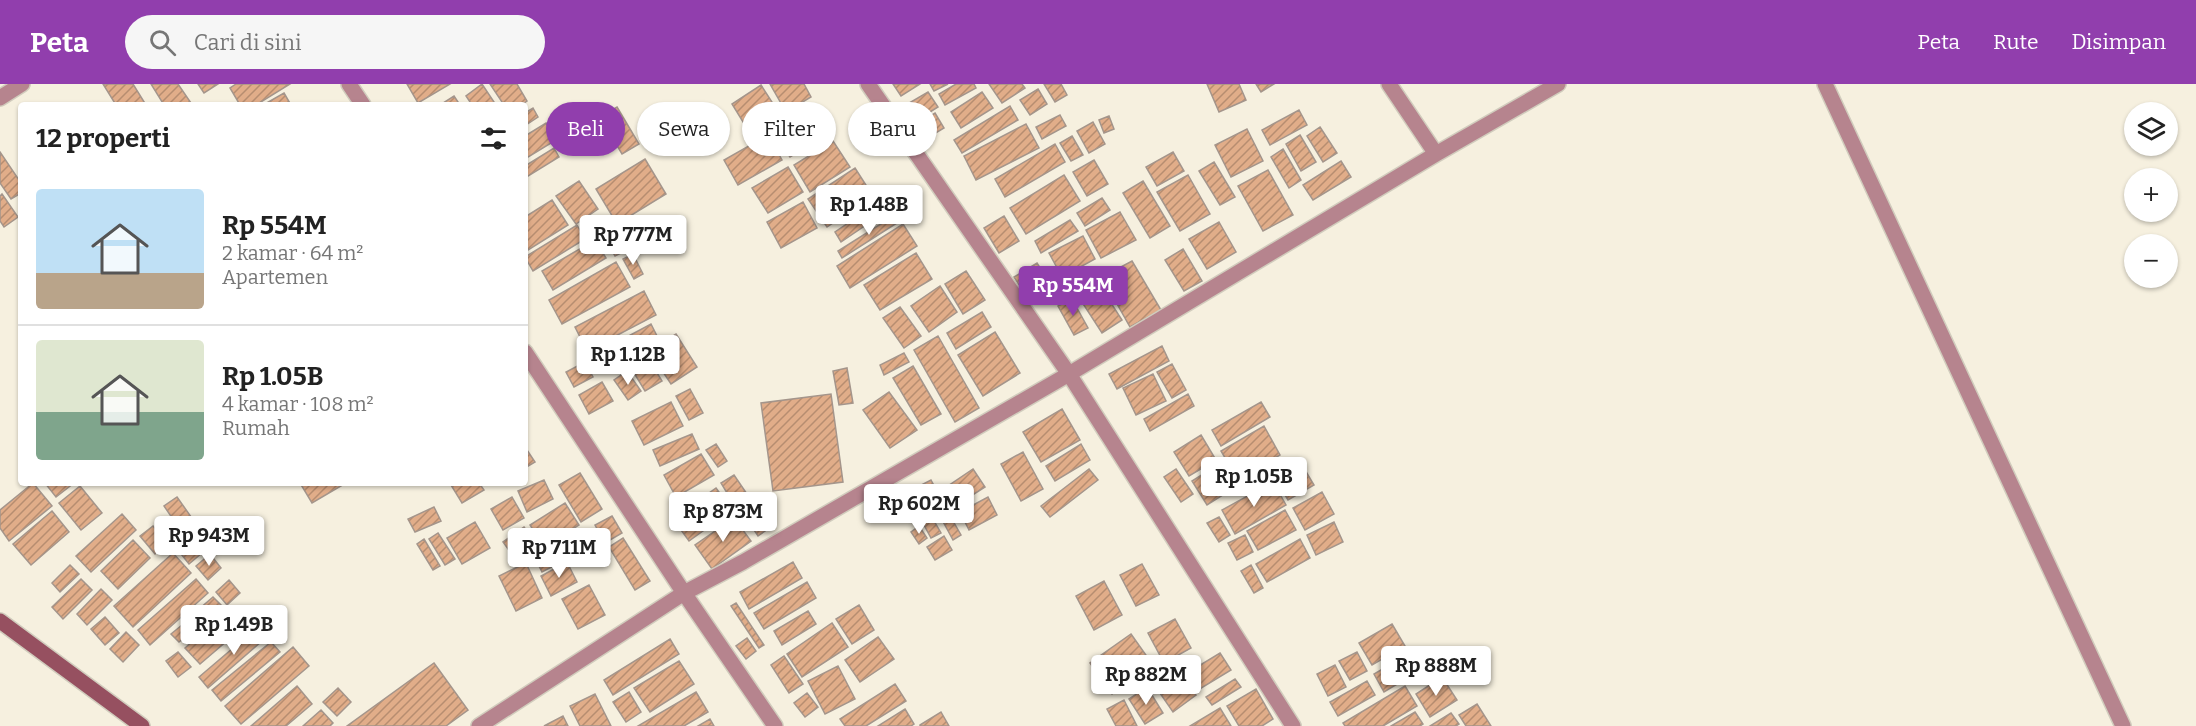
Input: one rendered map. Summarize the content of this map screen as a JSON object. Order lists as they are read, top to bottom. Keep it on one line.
{"page":{"header":"Peta","search":"Cari di sini","nav":["Peta","Rute","Disimpan"],"map_buttons":["+","−"],"chip":["Beli","Sewa","Filter","Baru"],"heading":"12 properti","list":[{"name":"Rp 554M","note":"2 kamar · 64 m² · Apartemen"},{"name":"Rp 1.05B","note":"4 kamar · 108 m² · Rumah"}],"price":["Rp 1.48B","Rp 777M","Rp 554M","Rp 1.12B","Rp 1.05B","Rp 602M","Rp 873M","Rp 943M","Rp 711M","Rp 1.49B","Rp 888M","Rp 882M"]}}
